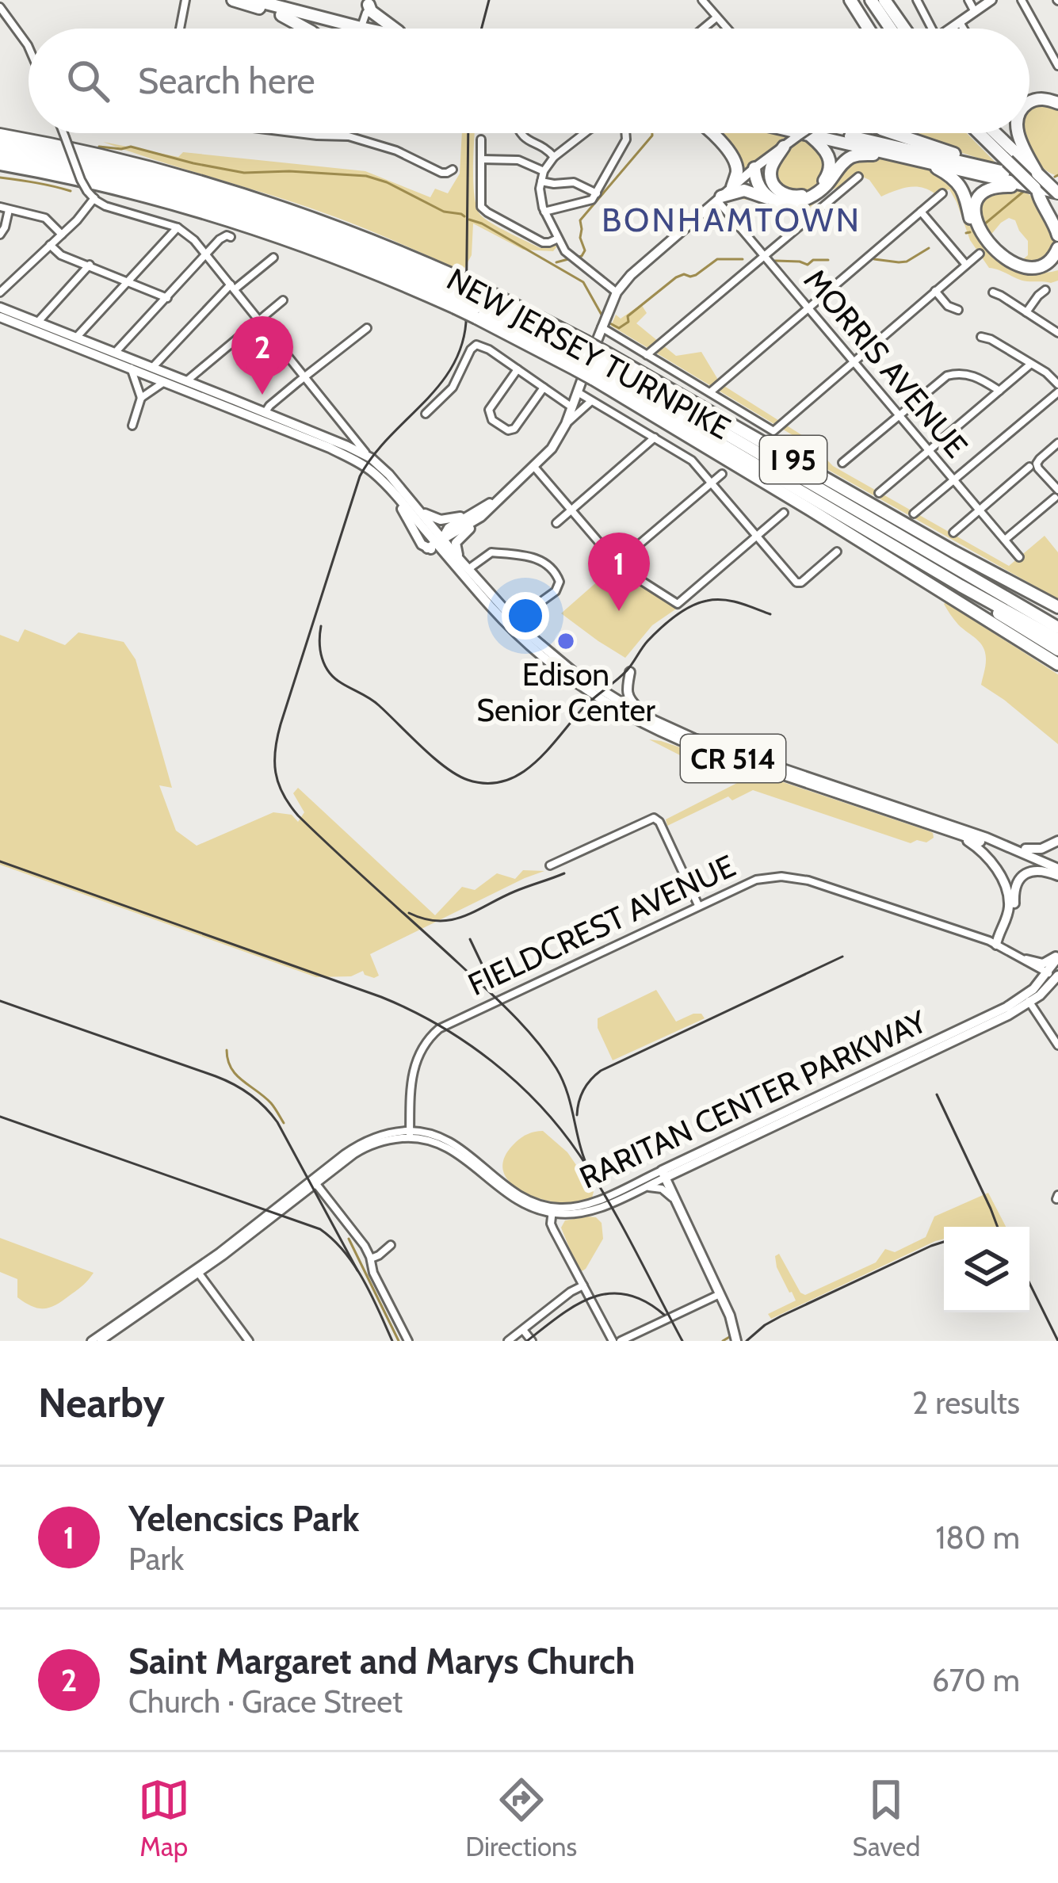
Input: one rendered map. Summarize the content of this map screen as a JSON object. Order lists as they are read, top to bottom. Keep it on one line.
{"streets":{"highway":["NEW JERSEY TURNPIKE","I 95"],"main road":["CR 514","RARITAN CENTER PARKWAY"],"street":["MORRIS AVENUE","FIELDCREST AVENUE"]},"crossings":[["FIELDCREST AVENUE","RARITAN CENTER PARKWAY"]],"districts":["BONHAMTOWN"],"places":["Edison Senior Center"],"page":{"search":"Search here","pins":["2","1"],"heading":["Nearby","2 results"],"list":[{"mark":"1","name":"Yelencsics Park","note":"Park","value":"180 m"},{"mark":"2","name":"Saint Margaret and Marys Church","note":"Church · Grace Street","value":"670 m"}],"nav":["Map","Directions","Saved"]}}
